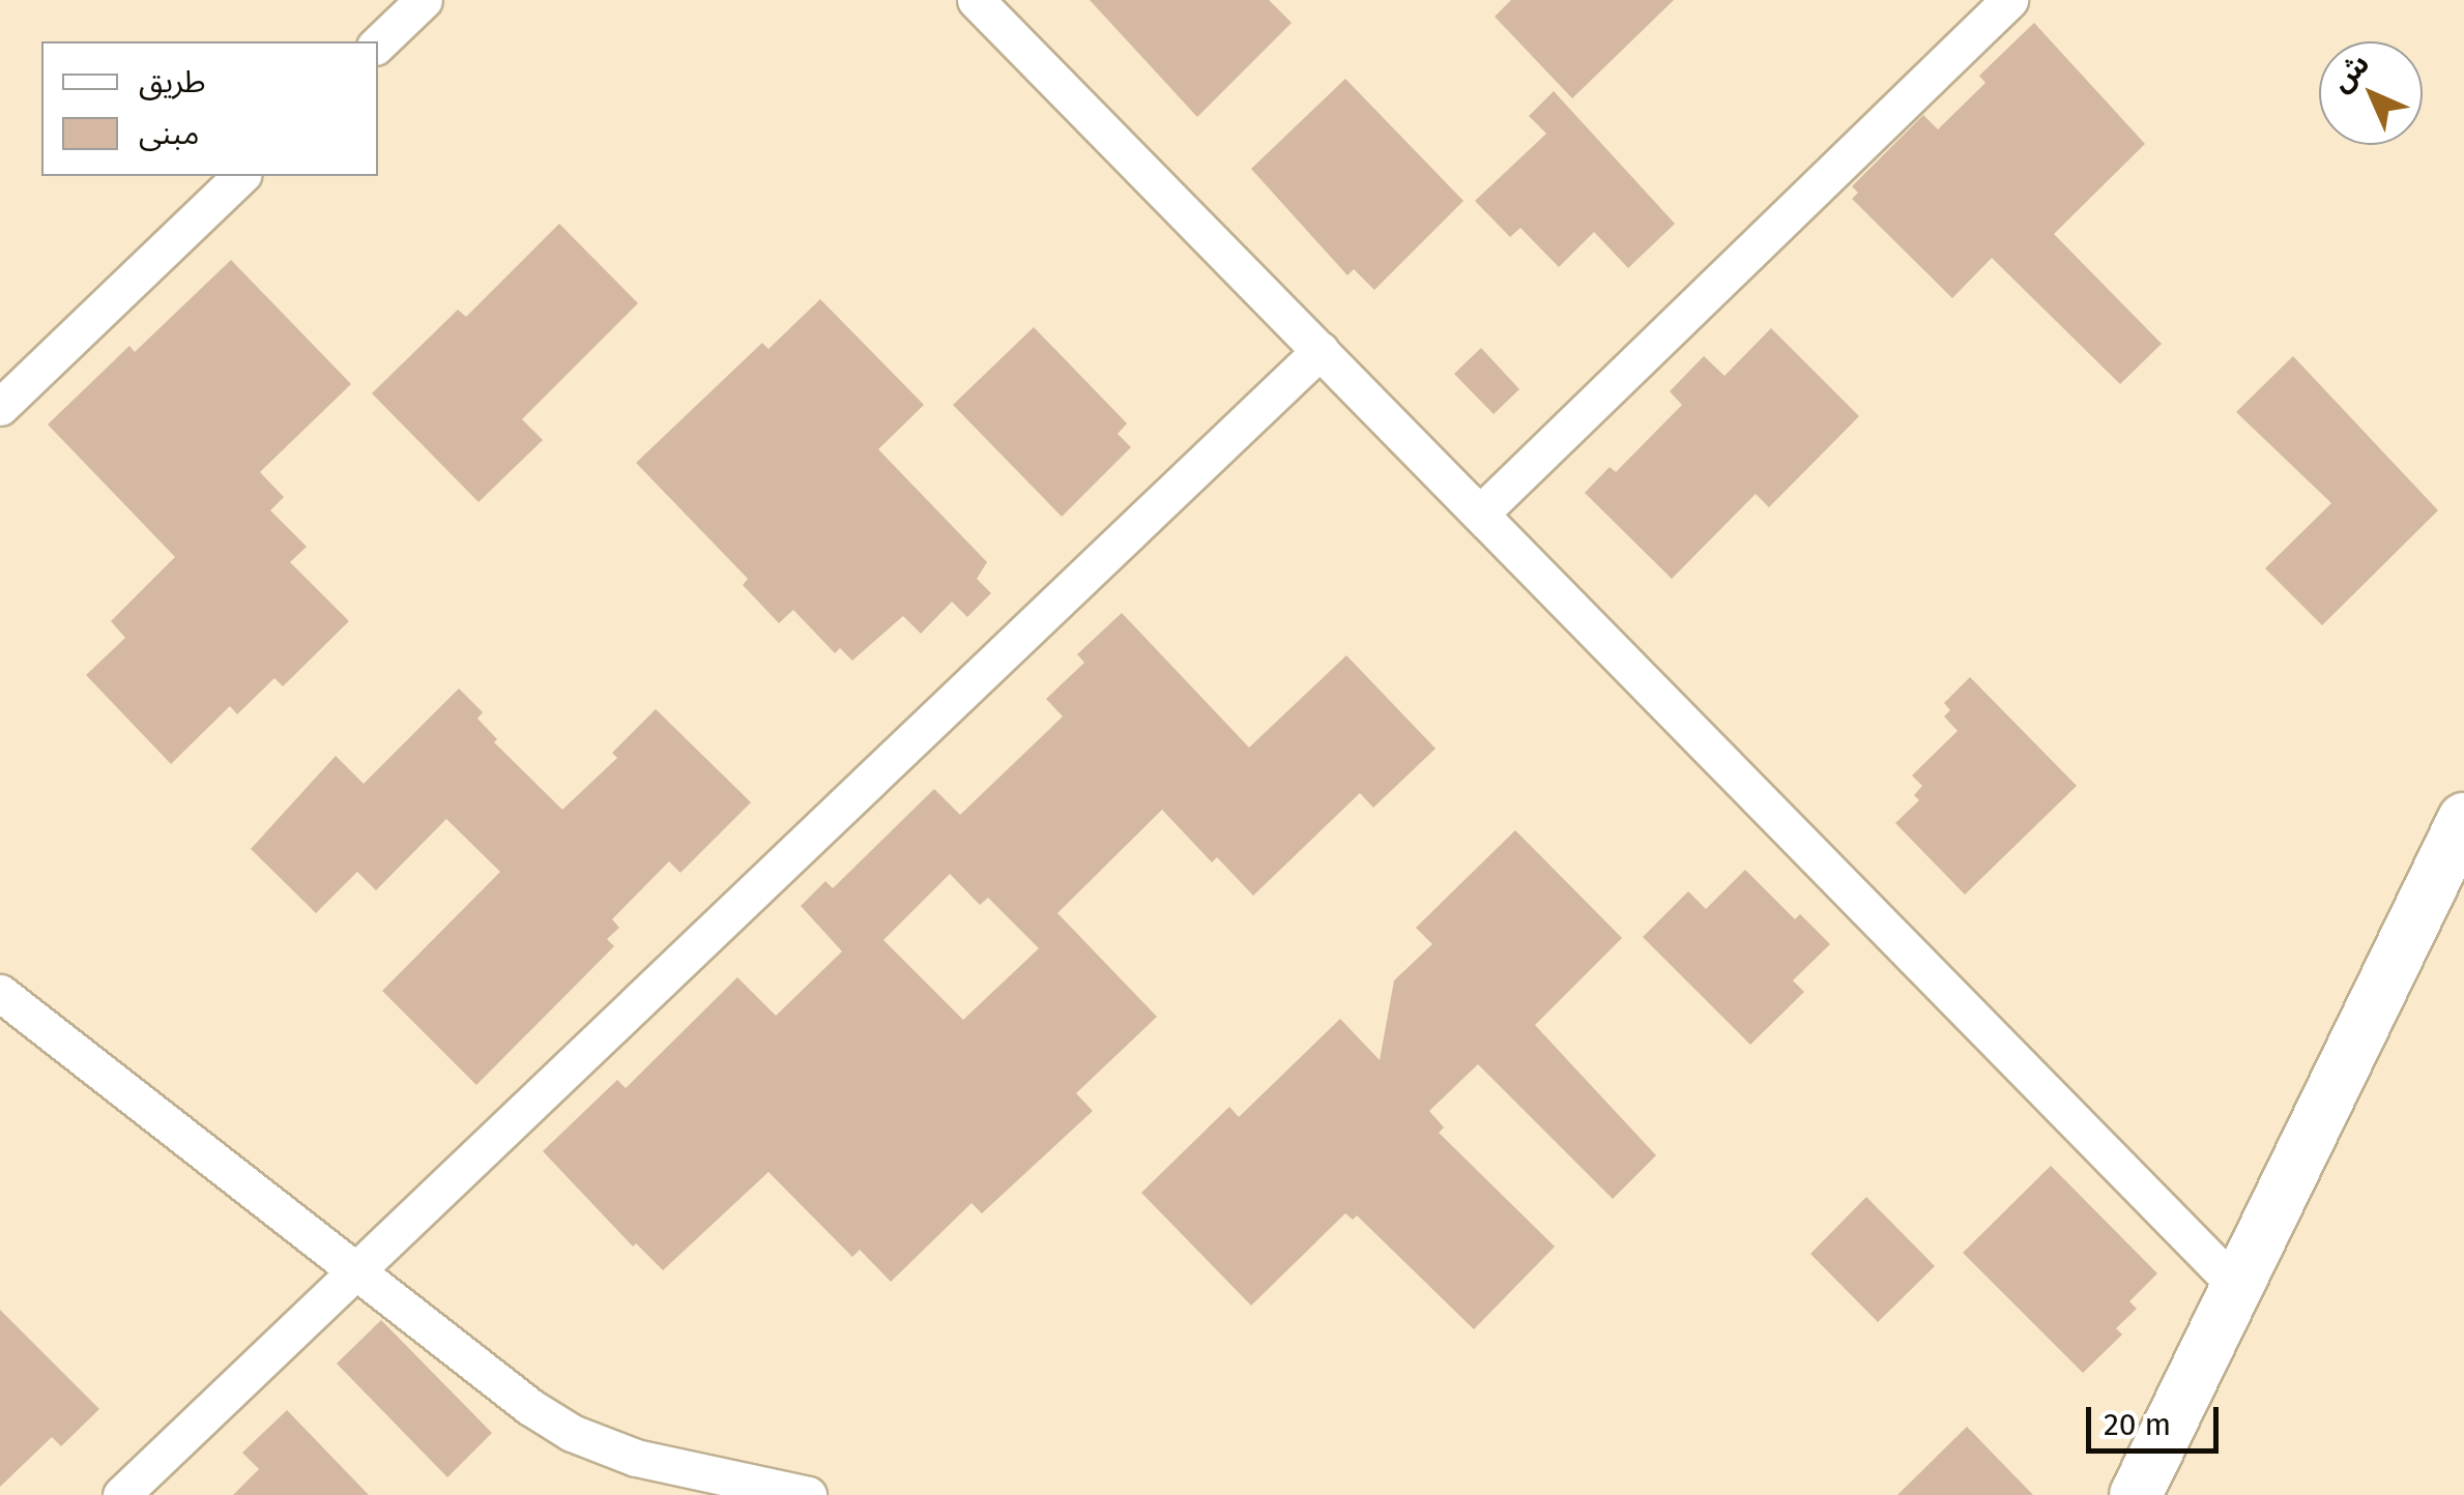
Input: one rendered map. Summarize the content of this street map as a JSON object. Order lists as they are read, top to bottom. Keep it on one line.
{"legend":["طريق","مبنى"],"scale_bar":"20 m","north":"top left"}
